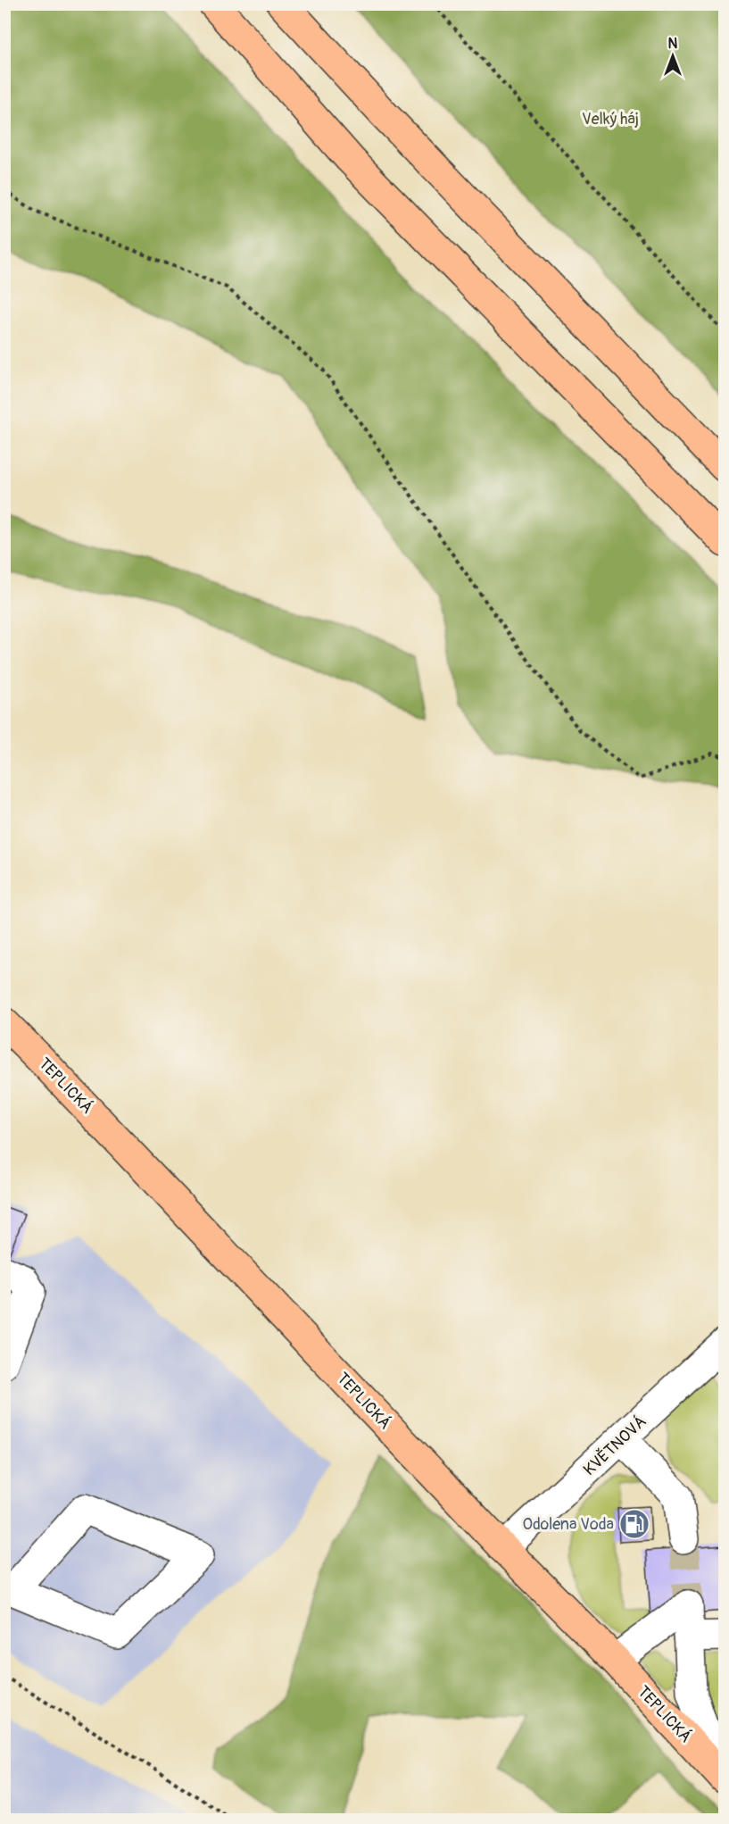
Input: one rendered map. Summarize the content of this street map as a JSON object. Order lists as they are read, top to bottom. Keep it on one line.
{"streets":{"main road":["TEPLICKÁ"],"street":["KVĚTNOVÁ"]},"crossings":[["TEPLICKÁ","KVĚTNOVÁ"]],"parks":["Velký háj"],"places":{"fuel station":["Odolena Voda"]},"north":"top"}
